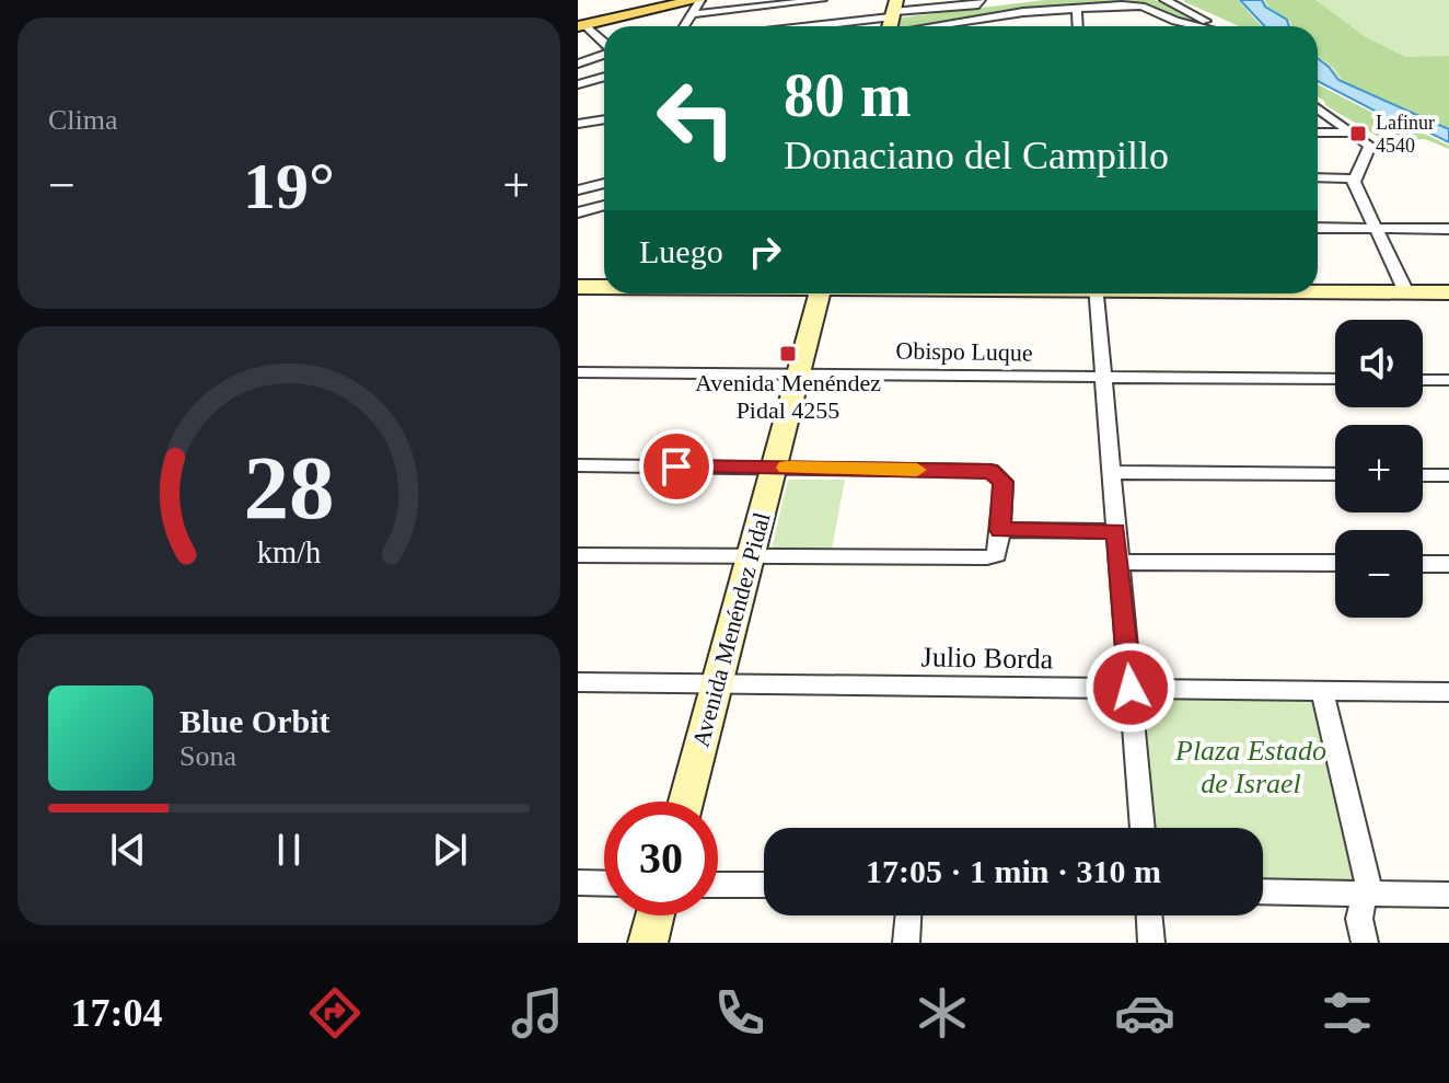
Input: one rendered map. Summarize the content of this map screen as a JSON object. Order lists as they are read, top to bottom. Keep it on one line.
{"streets":{"main road":["Avenida Menéndez Pidal"],"street":["Obispo Luque","Julio Borda"]},"crossings":[["Obispo Luque","Avenida Menéndez Pidal"],["Avenida Menéndez Pidal","Julio Borda"]],"parks":["Plaza Estado de Israel"],"places":{"transit":["Lafinur 4540","Avenida Menéndez Pidal 4255"]},"page":{"tile":"Clima","turn":["80 m","Donaciano del Campillo"],"heat":["−","19°","+"],"then":"Luego","map_buttons":["+","−"],"song":["Blue Orbit","Sona"],"limit":"30","trip":"17:05 · 1 min · 310 m","tabs":"17:04","gauge":["28","km/h"]}}
